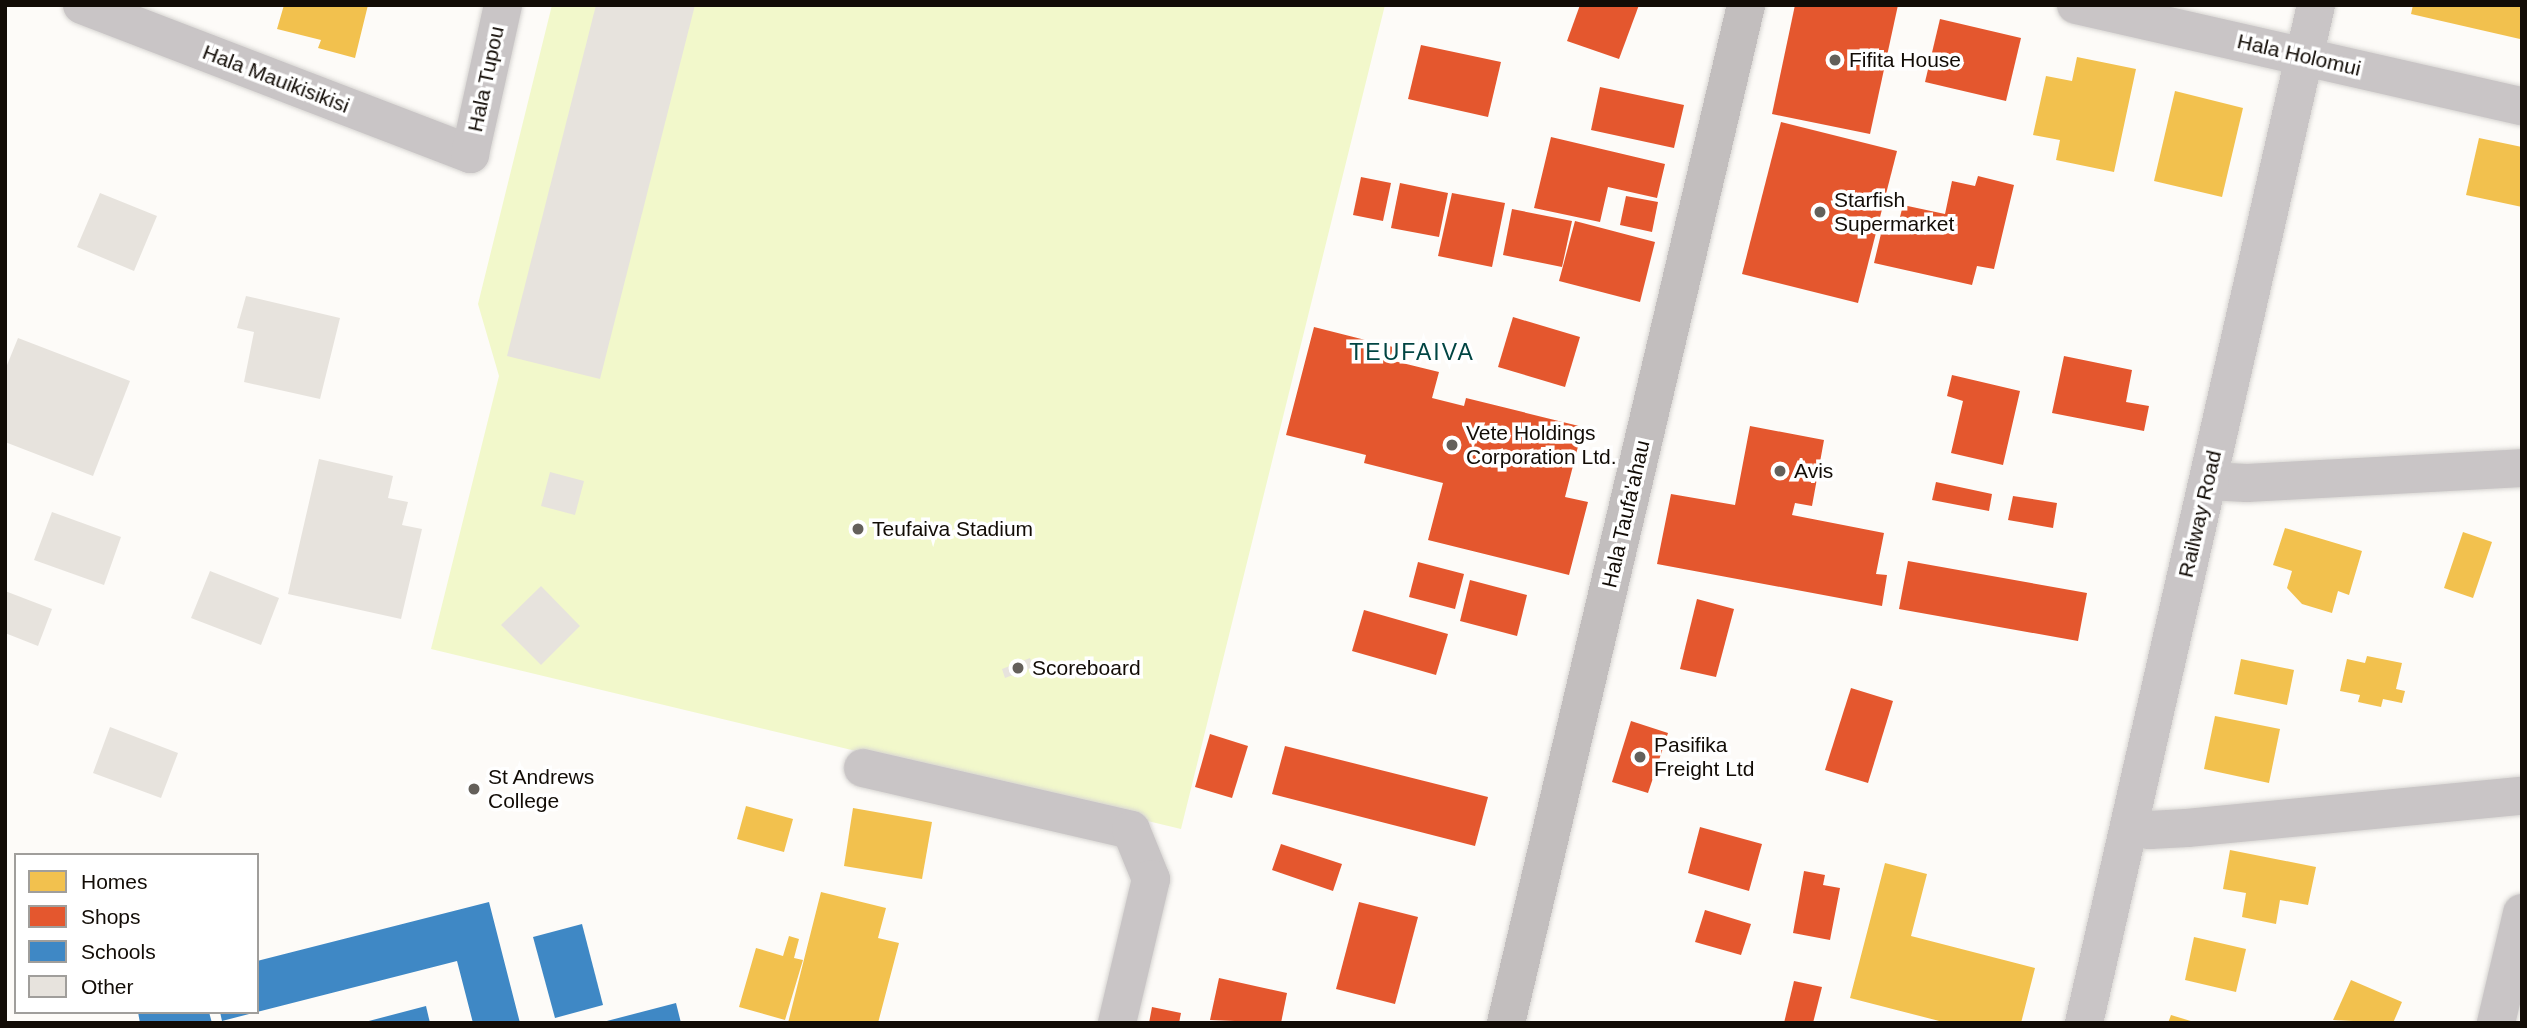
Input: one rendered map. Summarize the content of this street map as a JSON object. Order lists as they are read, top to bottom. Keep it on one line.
{"streets":{"main road":["Hala Taufa'ahau"],"street":["Hala Holomui","Hala Mauikisikisi","Hala Tupou","Railway Road"]},"crossings":[["Hala Holomui","Railway Road"],["Hala Mauikisikisi","Hala Tupou"]],"districts":["TEUFAIVA"],"places":["Fifita House","Starfish Supermarket","Vete Holdings Corporation Ltd.","Avis","Teufaiva Stadium","Scoreboard","Pasifika Freight Ltd","St Andrews College"],"legend":["Homes","Shops","Schools","Other"]}
